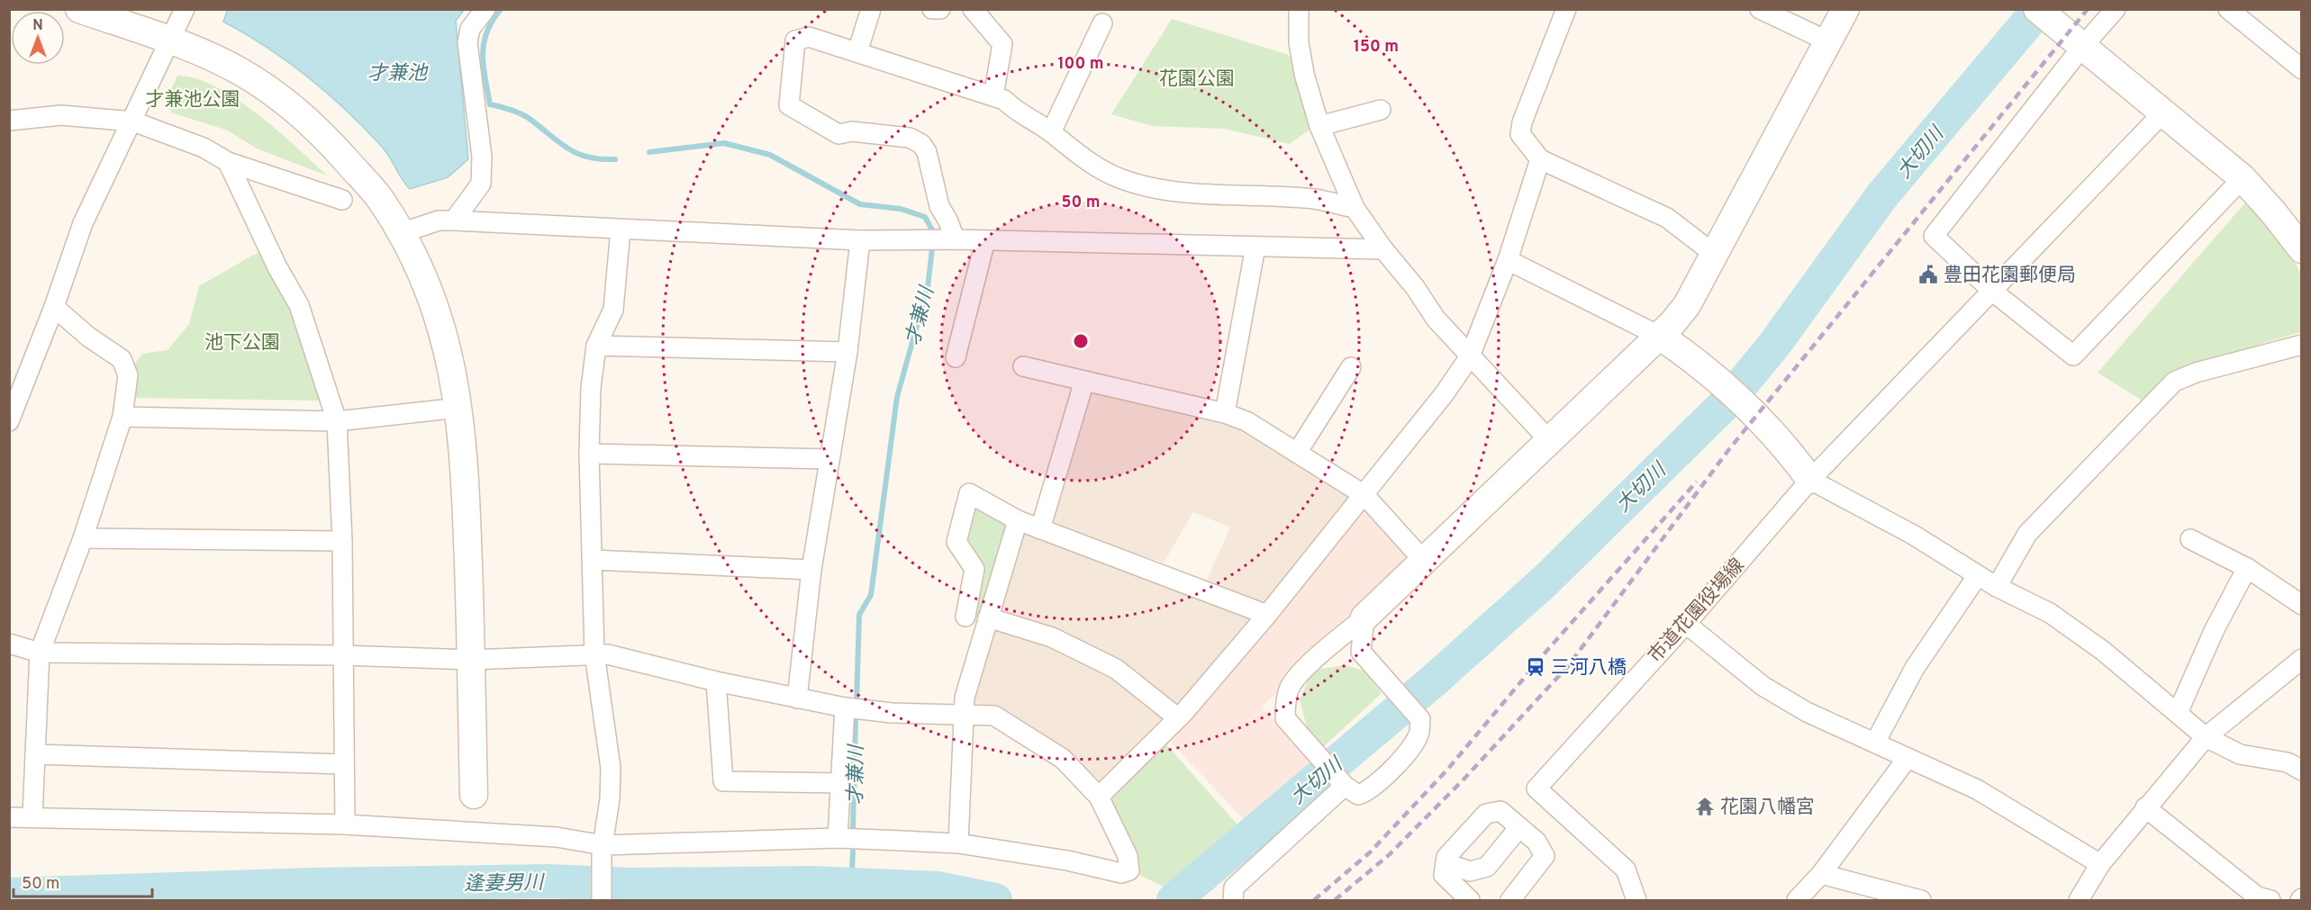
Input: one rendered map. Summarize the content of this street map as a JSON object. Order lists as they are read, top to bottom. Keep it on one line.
{"streets":{"street":["市道花園役場線"]},"water":["才兼池","大切川","才兼川","逢妻男川"],"parks":["花園公園","才兼池公園","池下公園"],"places":{"public building":["豊田花園郵便局"],"station":["三河八橋"],"temple":["花園八幡宮"]},"scale_bar":"50 m","north":"top","rings":["150 m","100 m","50 m"]}
